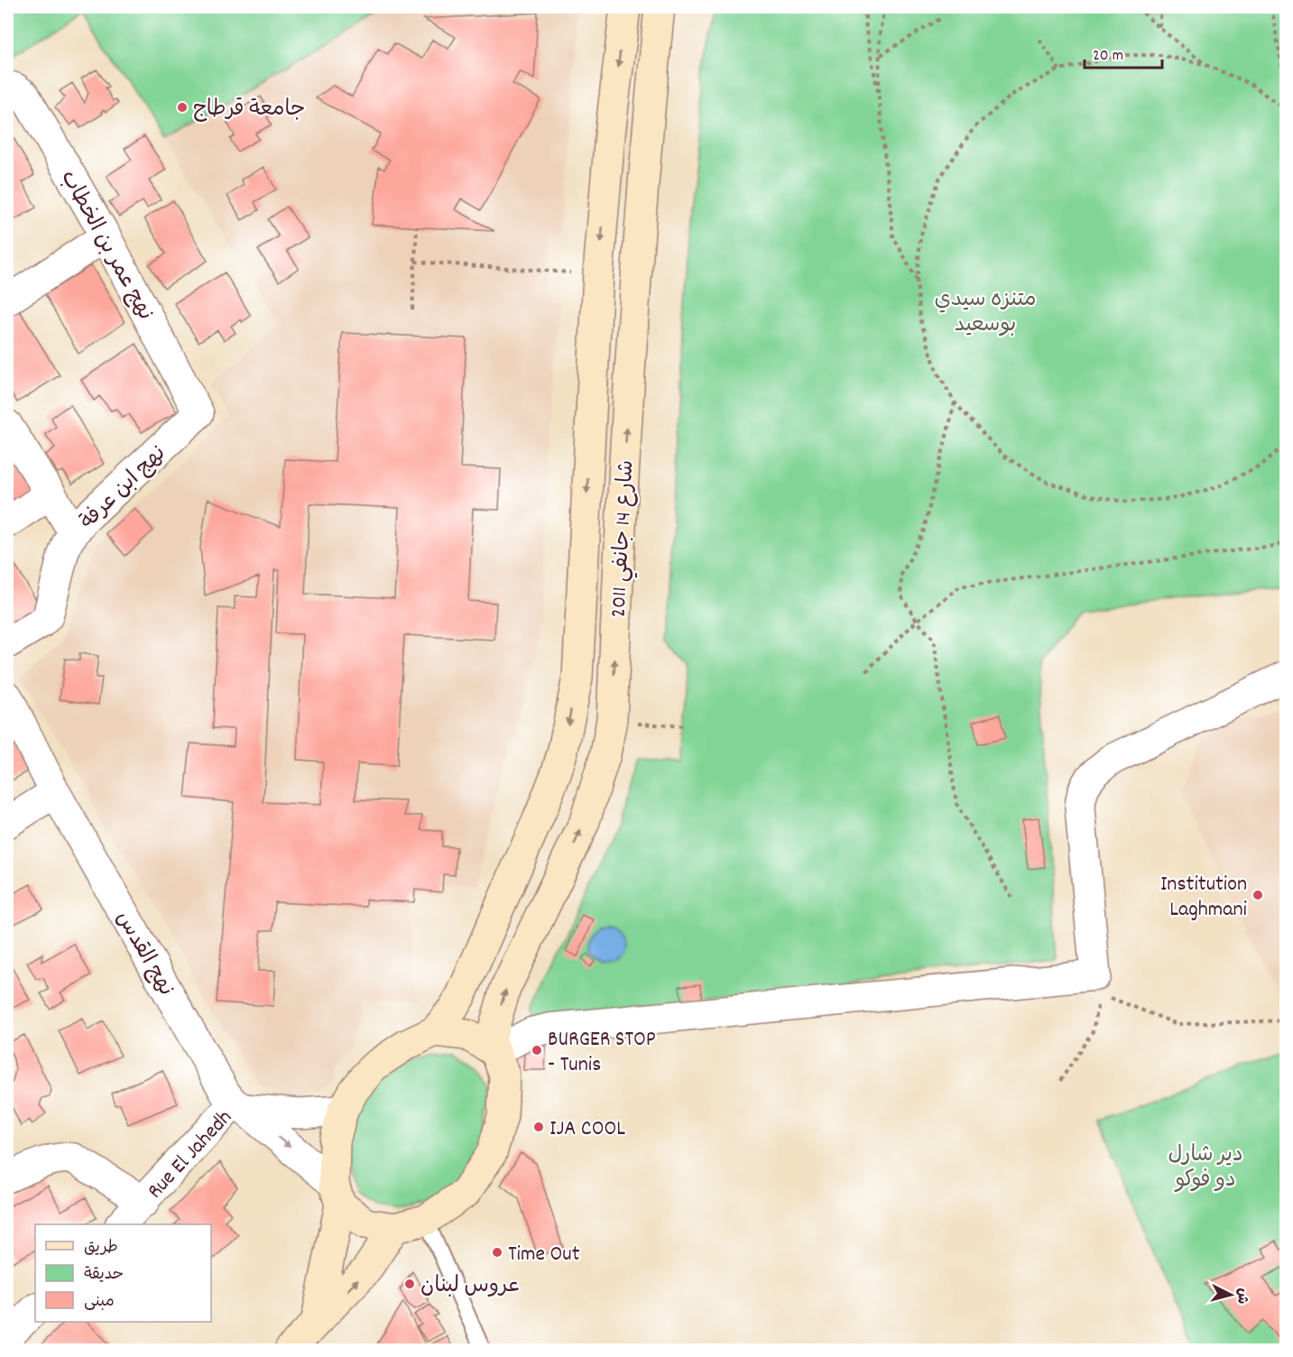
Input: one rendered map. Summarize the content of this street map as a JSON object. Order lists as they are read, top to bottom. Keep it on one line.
{"streets":{"main road":["شارع 14 جانفي 2011"],"street":["نهج عمر بن الخطاب","نهج ابن عرفة","نهج القدس","Rue El Jahedh"]},"crossings":[["نهج عمر بن الخطاب","نهج ابن عرفة"],["شارع 14 جانفي 2011","نهج القدس"],["نهج القدس","Rue El Jahedh"]],"parks":["متنزه سيدي بوسعيد","دير شارل دو فوكو"],"places":["جامعة قرطاج","Institution Laghmani","BURGER STOP - Tunis","IJA COOL","Time Out","عروس لبنان"],"legend":["طريق","حديقة","مبنى"],"scale_bar":"20 m","north":"right"}
